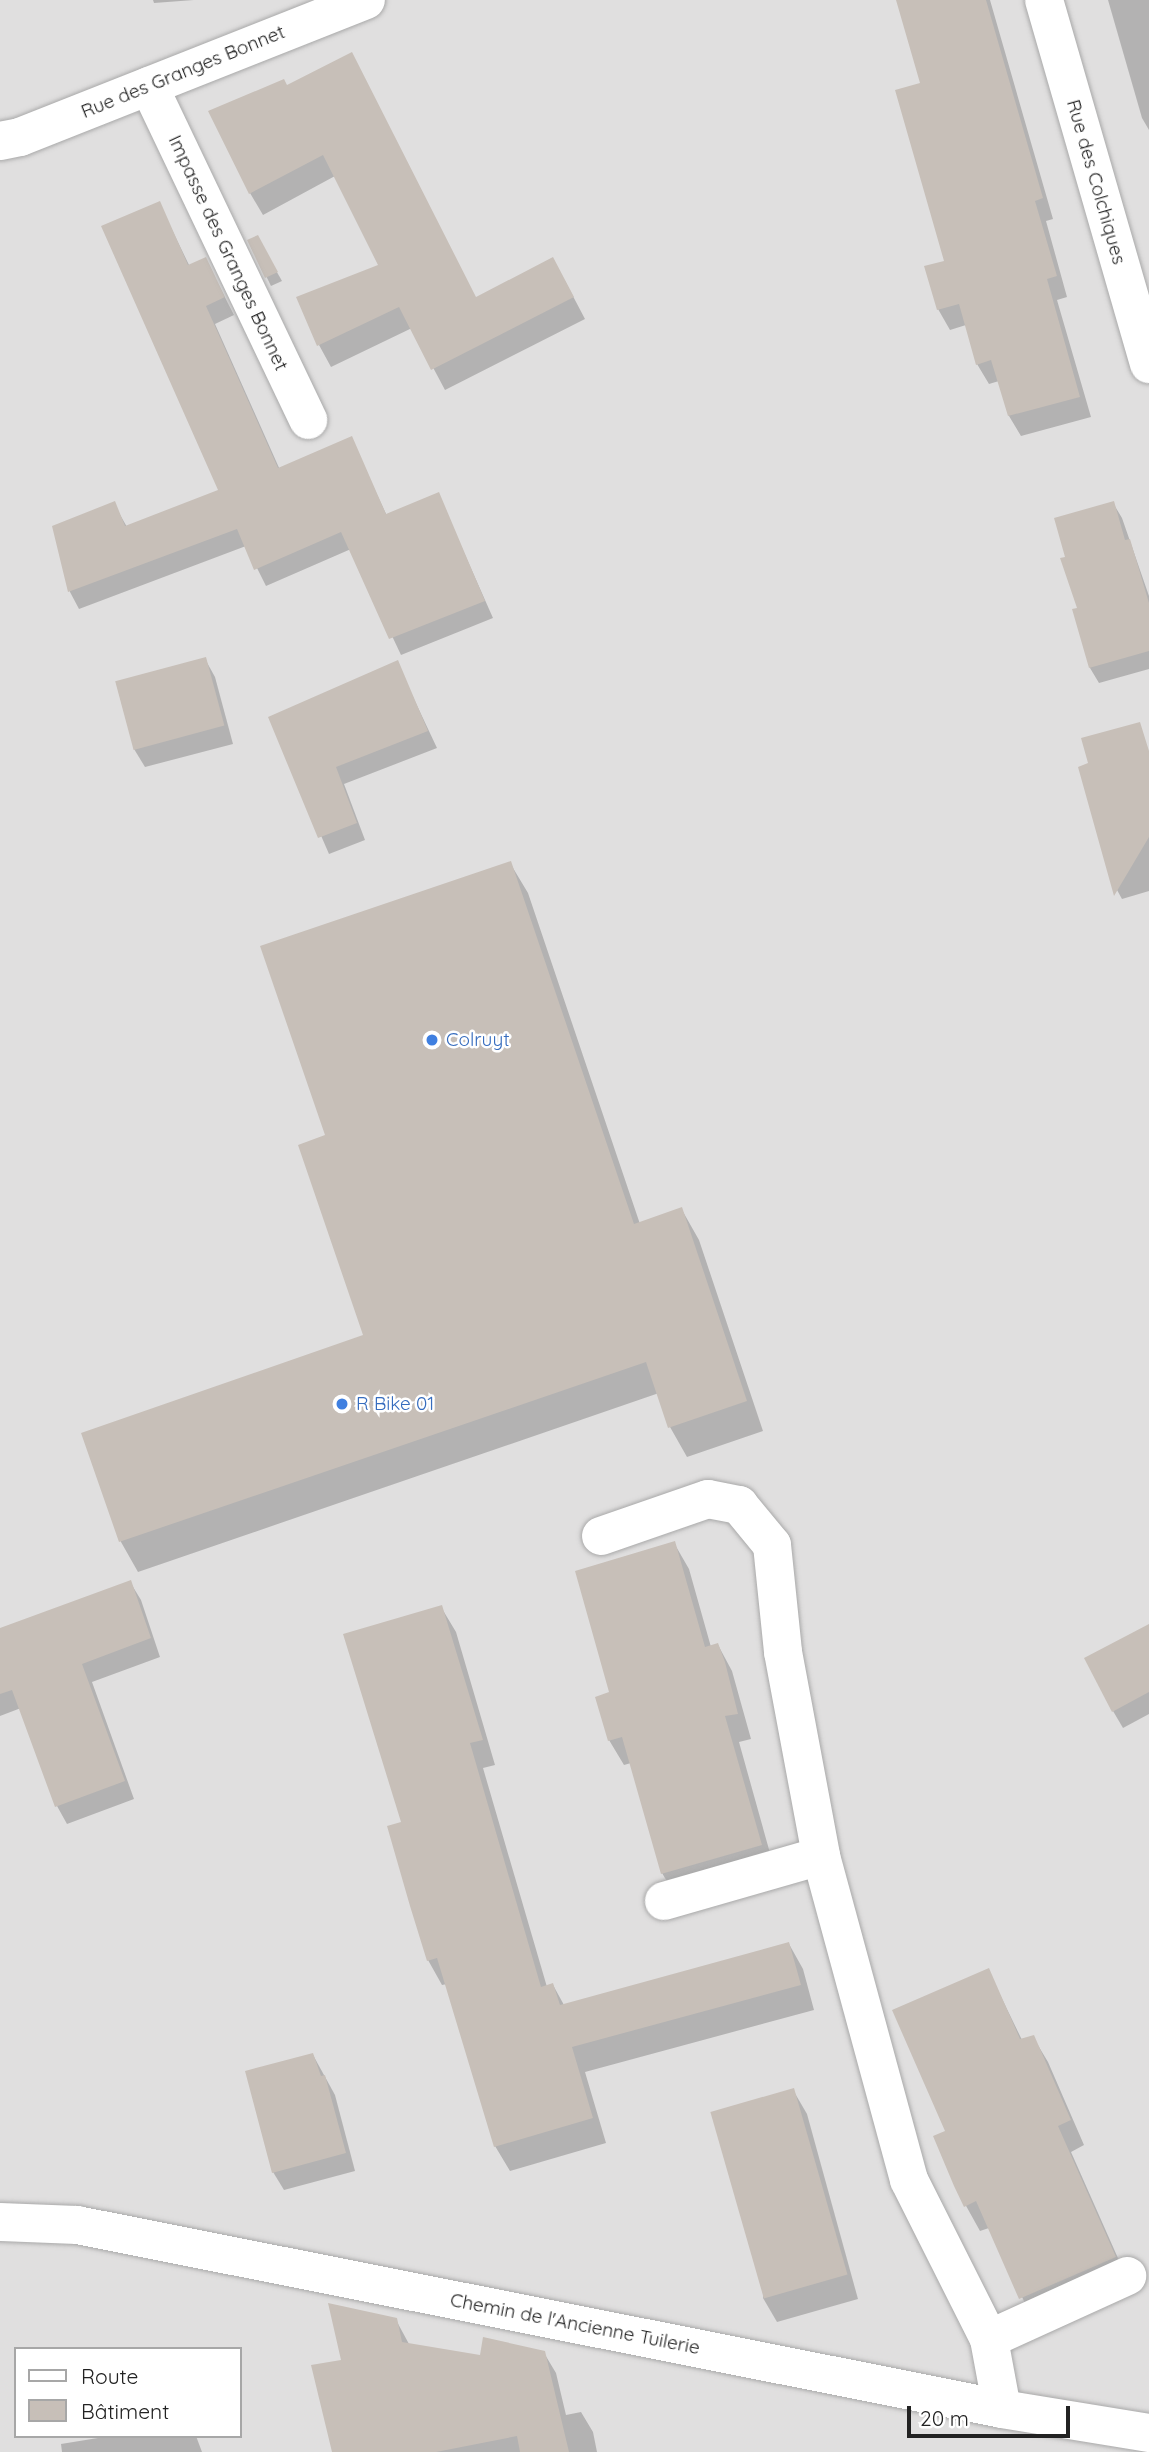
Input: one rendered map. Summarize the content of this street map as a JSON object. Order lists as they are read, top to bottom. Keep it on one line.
{"streets":{"street":["Rue des Granges Bonnet","Rue des Colchiques","Impasse des Granges Bonnet","Chemin de l'Ancienne Tuilerie"]},"crossings":[["Rue des Granges Bonnet","Impasse des Granges Bonnet"]],"places":["Colruyt","R Bike 01"],"legend":["Route","Bâtiment"],"scale_bar":"20 m"}
